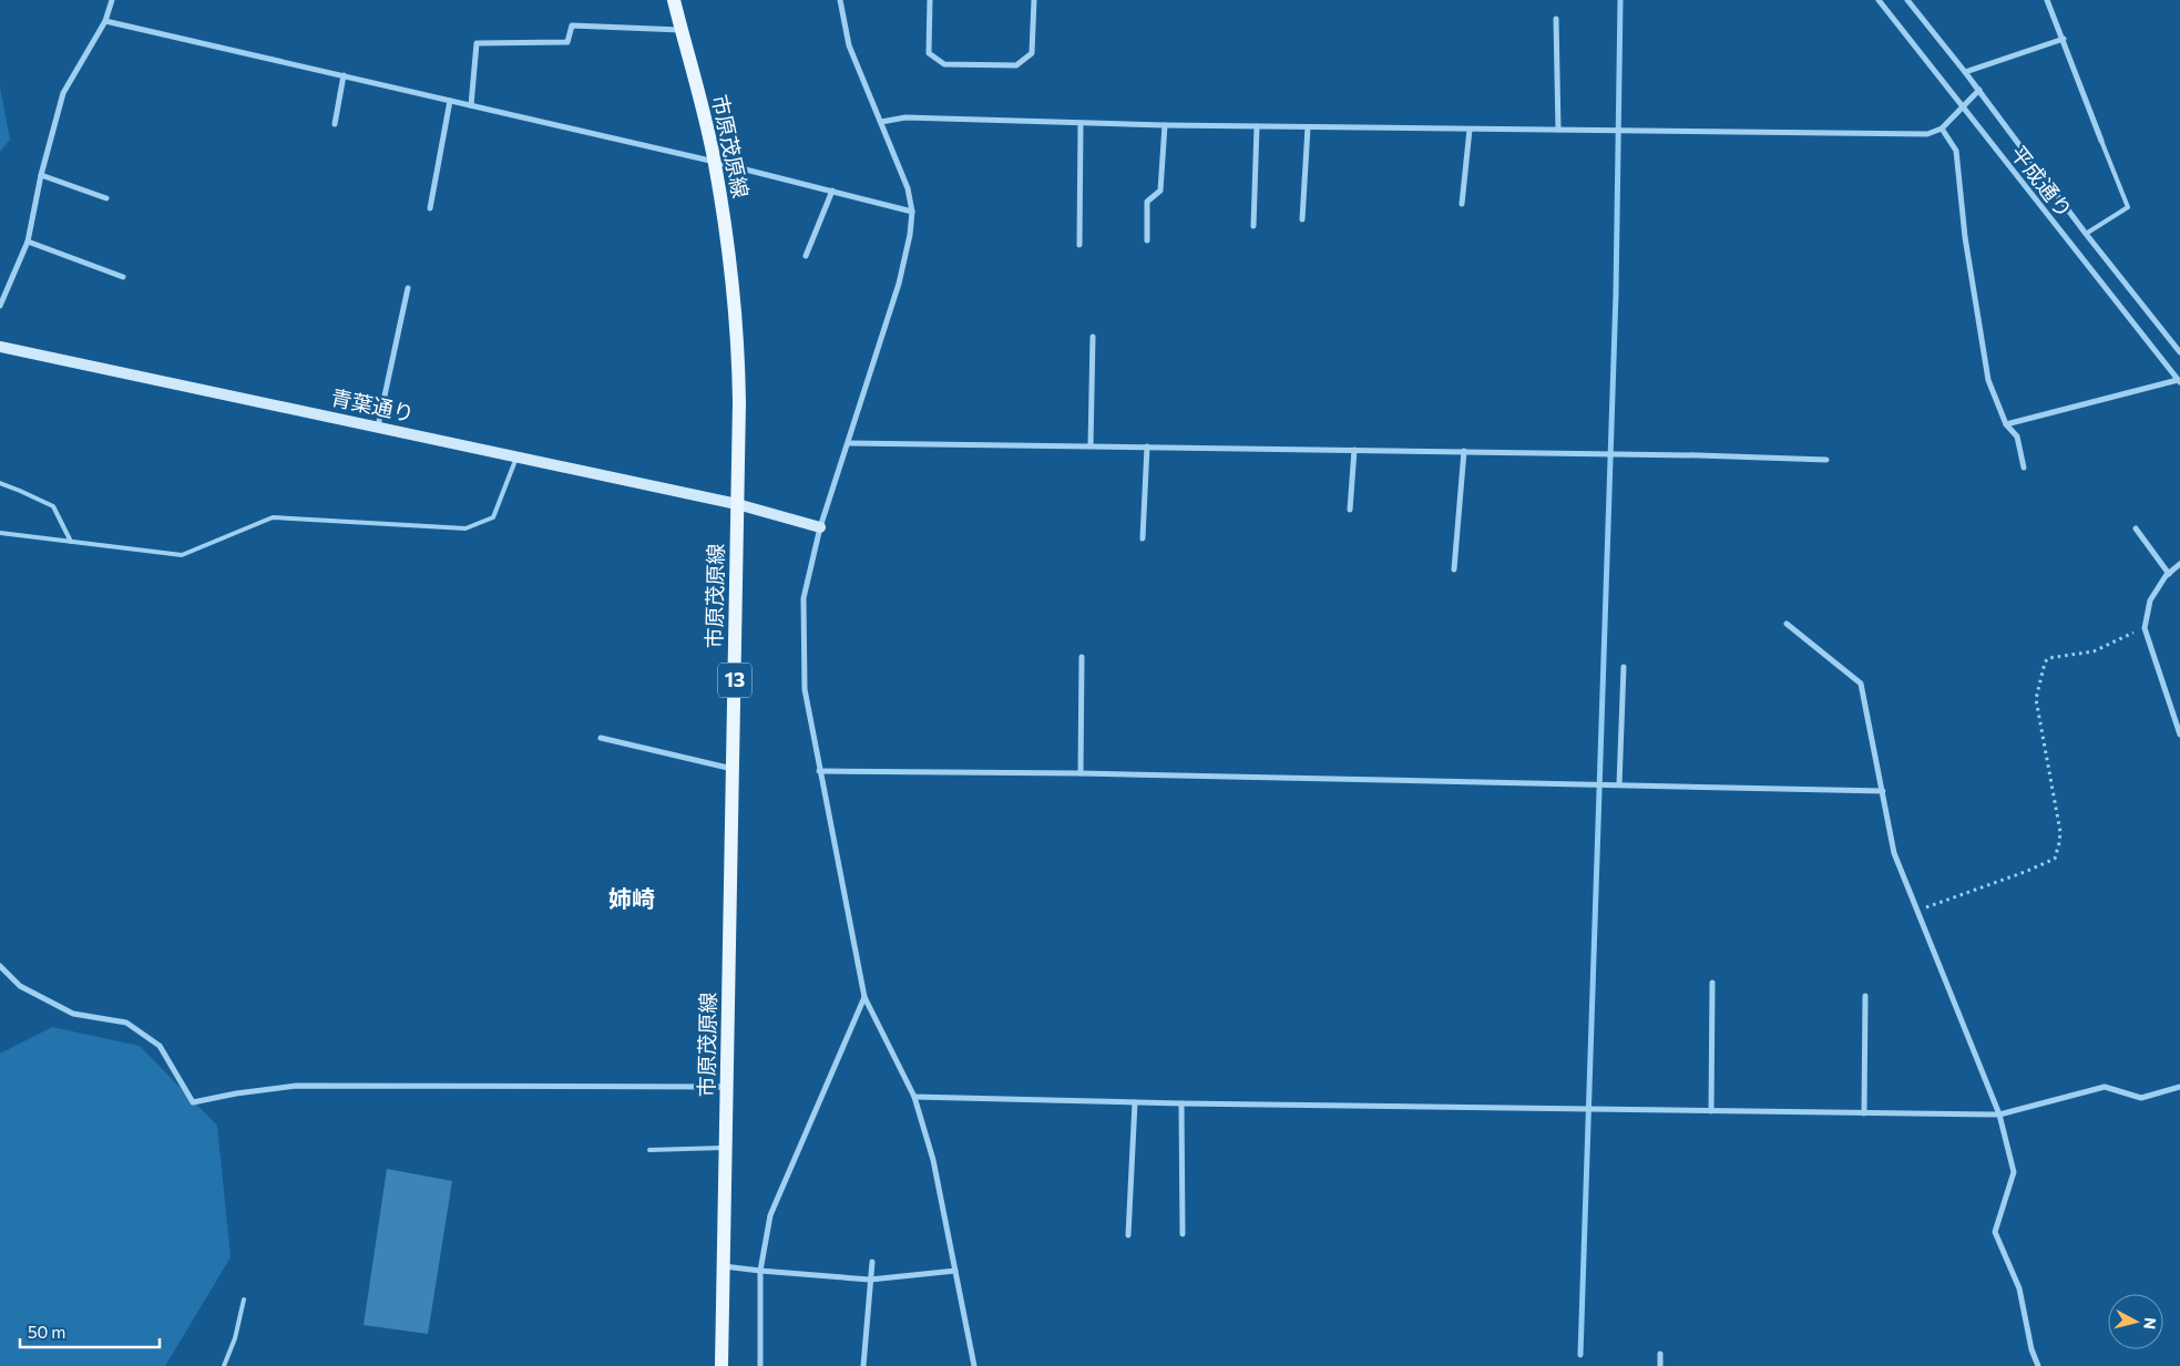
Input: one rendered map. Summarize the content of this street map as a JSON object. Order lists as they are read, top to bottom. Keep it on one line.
{"streets":{"main road":["市原茂原線","13"],"street":["平成通り","青葉通り"]},"crossings":[["市原茂原線","青葉通り"]],"districts":["姉崎"],"scale_bar":"50 m","north":"right"}
